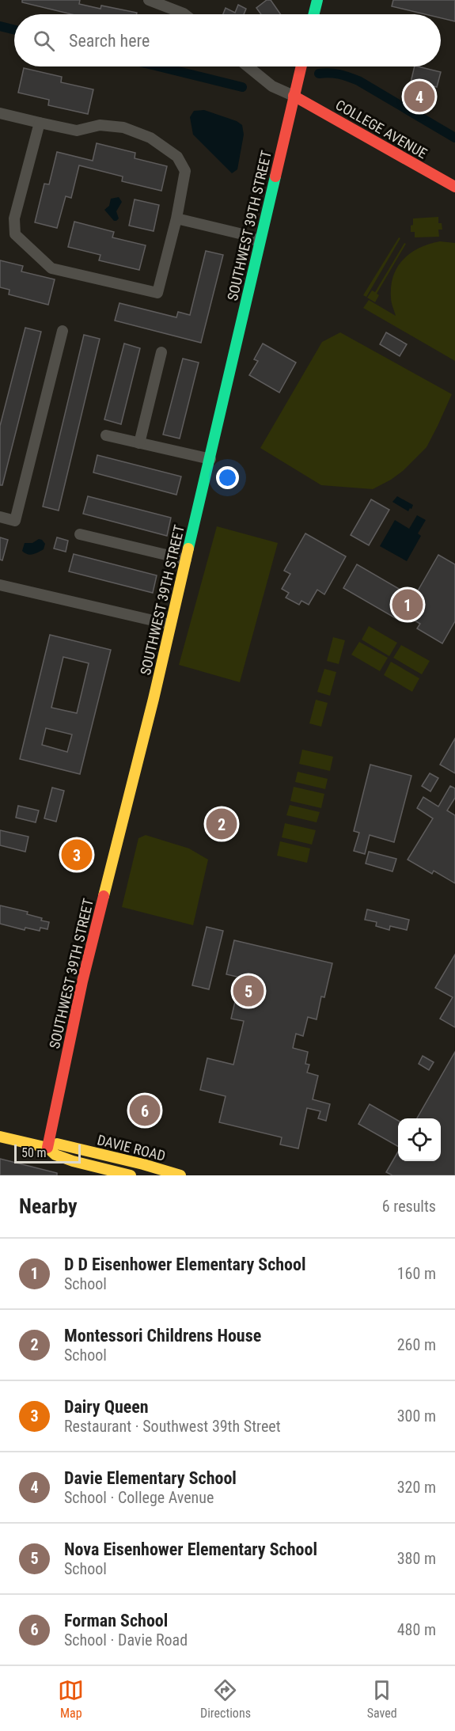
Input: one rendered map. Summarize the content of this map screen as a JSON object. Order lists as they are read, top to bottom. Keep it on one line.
{"streets":{"street":["COLLEGE AVENUE","SOUTHWEST 39TH STREET","DAVIE ROAD"]},"crossings":[["COLLEGE AVENUE","SOUTHWEST 39TH STREET"],["SOUTHWEST 39TH STREET","DAVIE ROAD"]],"scale_bar":"50 m","page":{"search":"Search here","pins":["4","1","2","3","5","6"],"scale":"50 m","heading":["Nearby","6 results"],"list":[{"mark":"1","name":"D D Eisenhower Elementary School","note":"School","value":"160 m"},{"mark":"2","name":"Montessori Childrens House","note":"School","value":"260 m"},{"mark":"3","name":"Dairy Queen","note":"Restaurant · Southwest 39th Street","value":"300 m"},{"mark":"4","name":"Davie Elementary School","note":"School · College Avenue","value":"320 m"},{"mark":"5","name":"Nova Eisenhower Elementary School","note":"School","value":"380 m"},{"mark":"6","name":"Forman School","note":"School · Davie Road","value":"480 m"}],"nav":["Map","Directions","Saved"]}}
